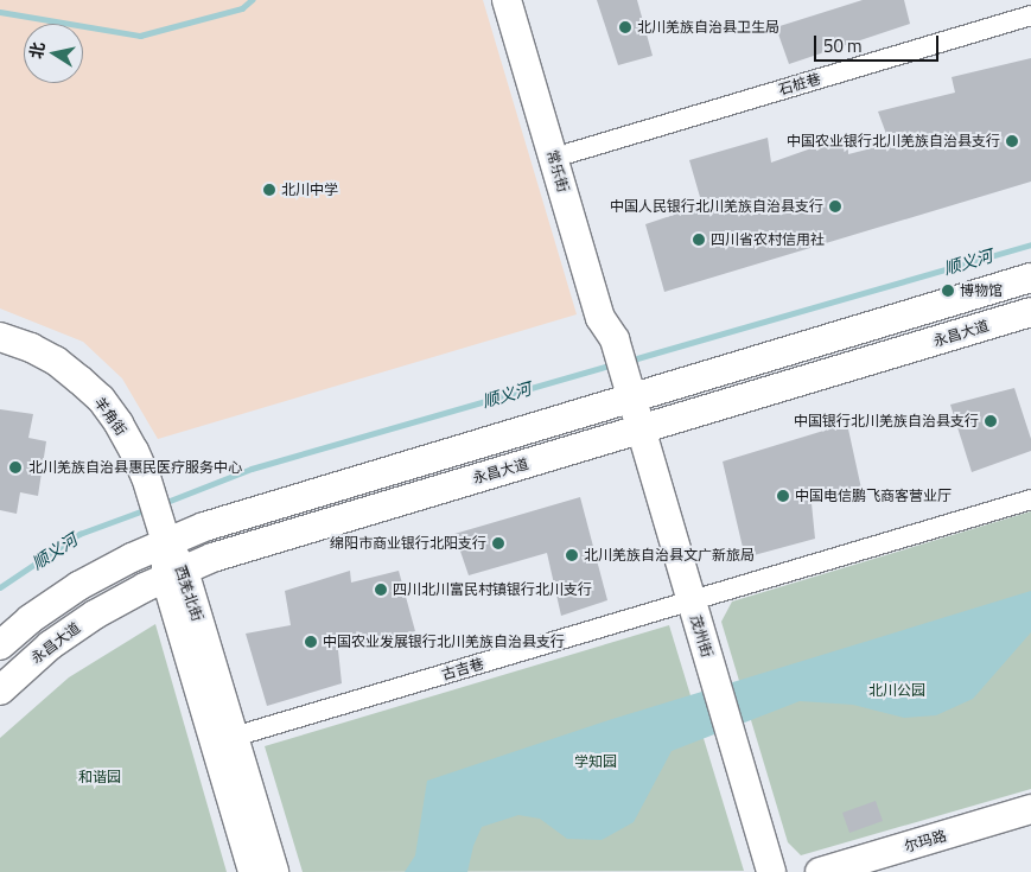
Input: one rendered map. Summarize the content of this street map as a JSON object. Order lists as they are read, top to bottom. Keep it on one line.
{"streets":{"main road":["常乐街","永昌大道","羊角街","西羌北街","茂州街","尔玛路"],"street":["石桩巷","古吉巷"]},"crossings":[["石桩巷","常乐街"],["常乐街","茂州街"],["永昌大道","西羌北街"],["永昌大道","茂州街"],["羊角街","西羌北街"],["西羌北街","古吉巷"],["茂州街","古吉巷"]],"water":["顺义河"],"parks":["北川公园","学知园","和谐园"],"places":["北川羌族自治县卫生局","中国农业银行北川羌族自治县支行","北川中学","中国人民银行北川羌族自治县支行","四川省农村信用社","博物馆","中国银行北川羌族自治县支行","北川羌族自治县惠民医疗服务中心","中国电信鹏飞商客营业厅","绵阳市商业银行北阳支行","北川羌族自治县文广新旅局","四川北川富民村镇银行北川支行","中国农业发展银行北川羌族自治县支行"],"scale_bar":"50 m","north":"left"}
